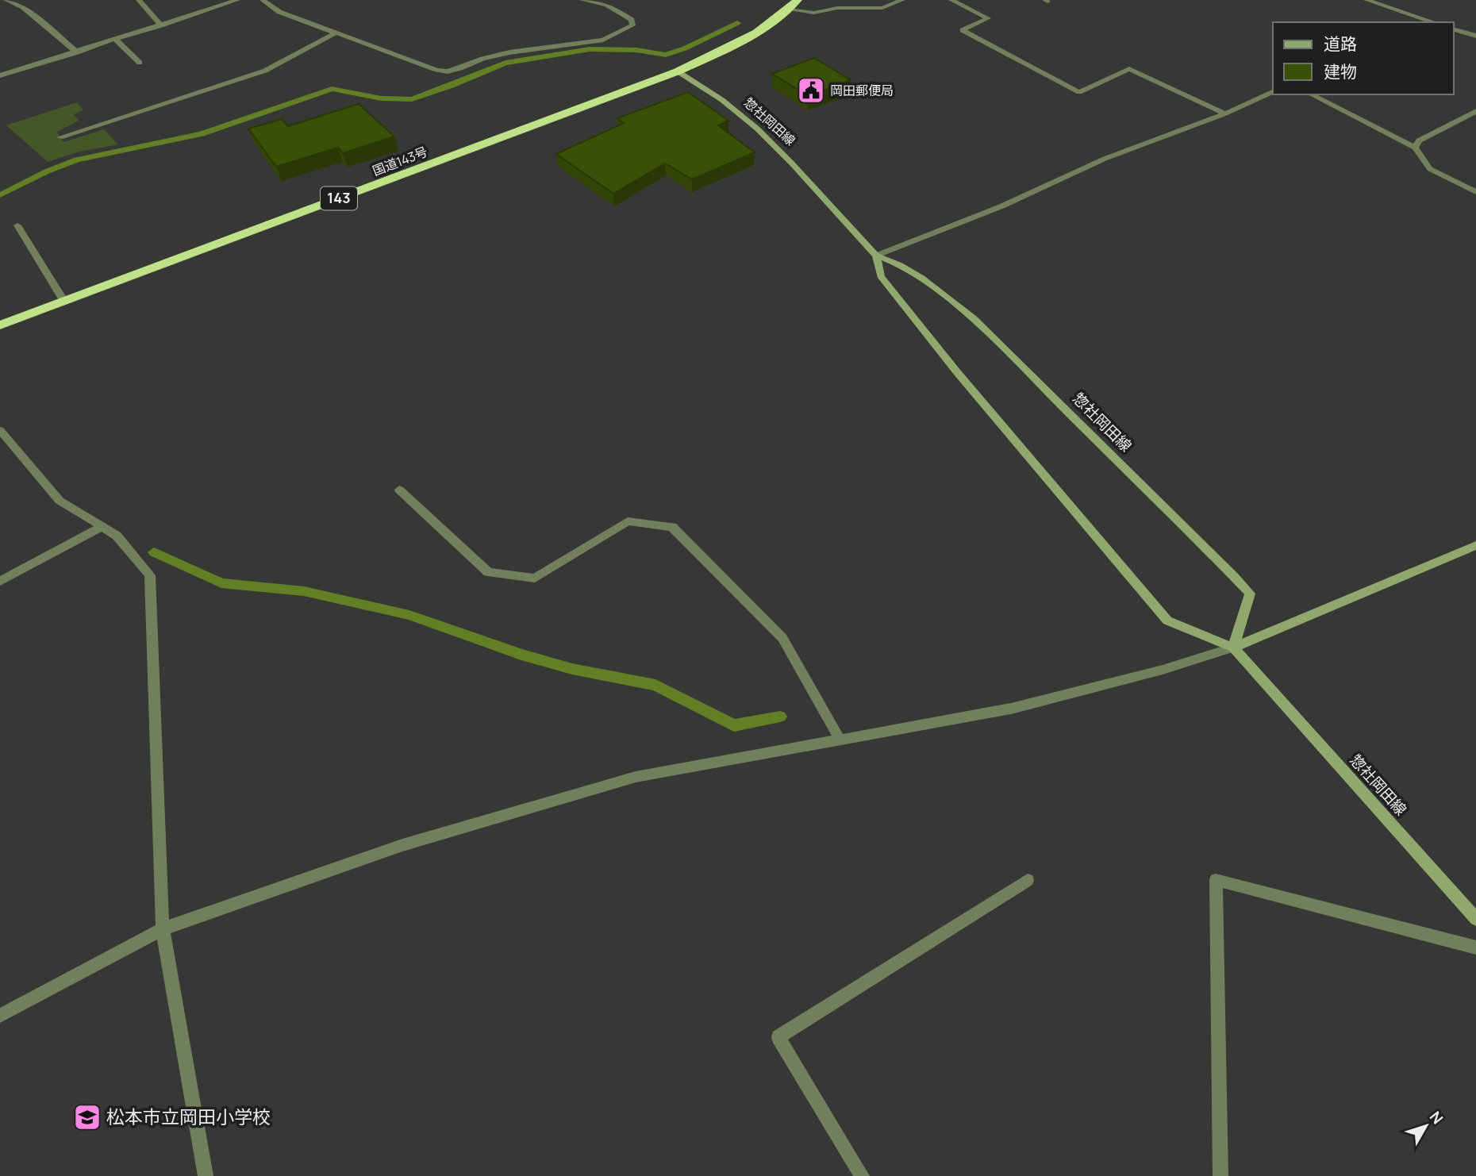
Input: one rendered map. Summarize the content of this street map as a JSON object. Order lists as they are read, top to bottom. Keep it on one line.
{"streets":{"highway":["国道143号","143"],"main road":["惣社岡田線"]},"crossings":[["惣社岡田線","国道143号"]],"places":{"public building":["岡田郵便局"],"school or university":["松本市立岡田小学校"]},"legend":["道路","建物"],"north":"top right"}
